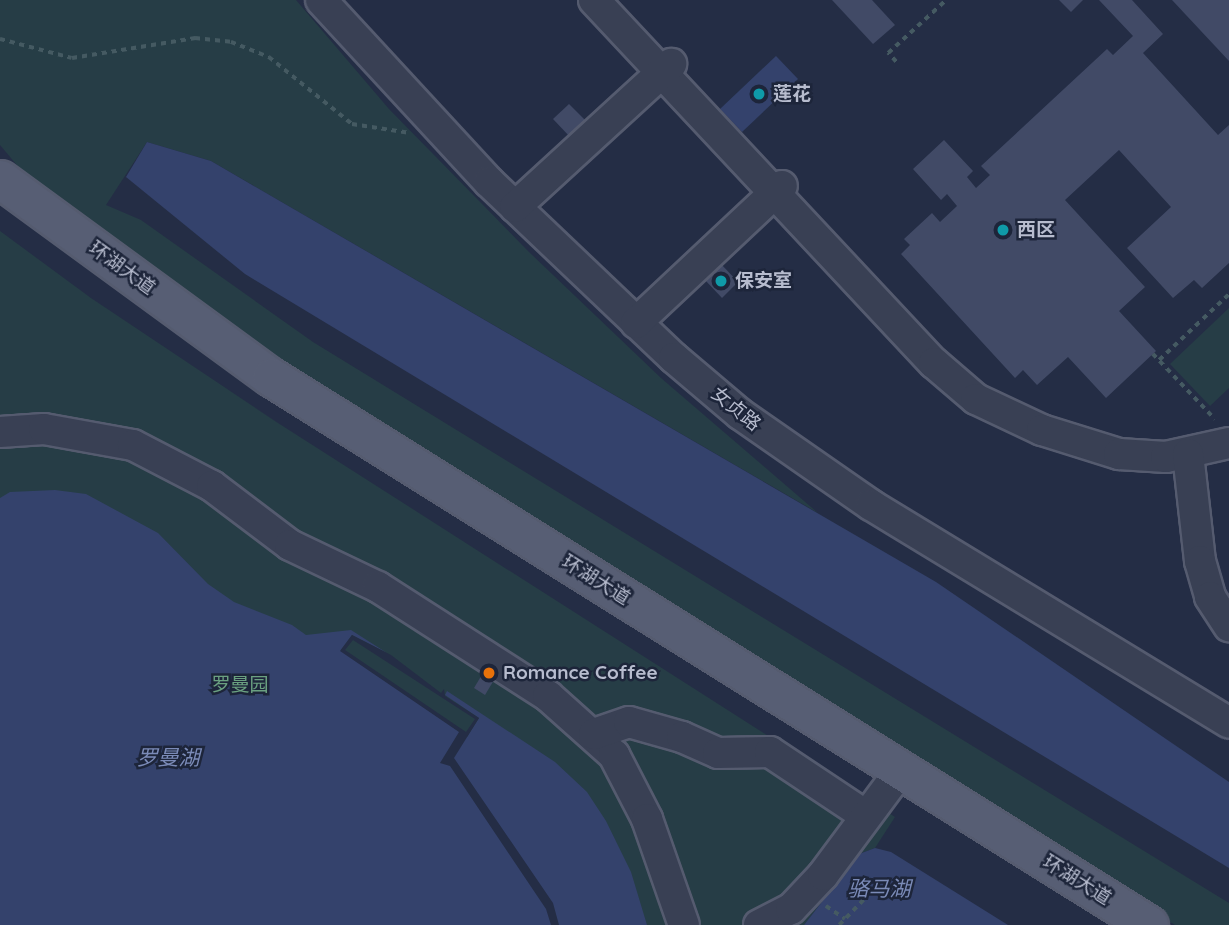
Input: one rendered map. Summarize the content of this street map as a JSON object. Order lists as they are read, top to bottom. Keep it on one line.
{"streets":{"main road":["环湖大道"],"street":["女贞路"]},"water":["罗曼湖","骆马湖"],"parks":["罗曼园"],"places":["莲花","西区","保安室","Romance Coffee"]}
